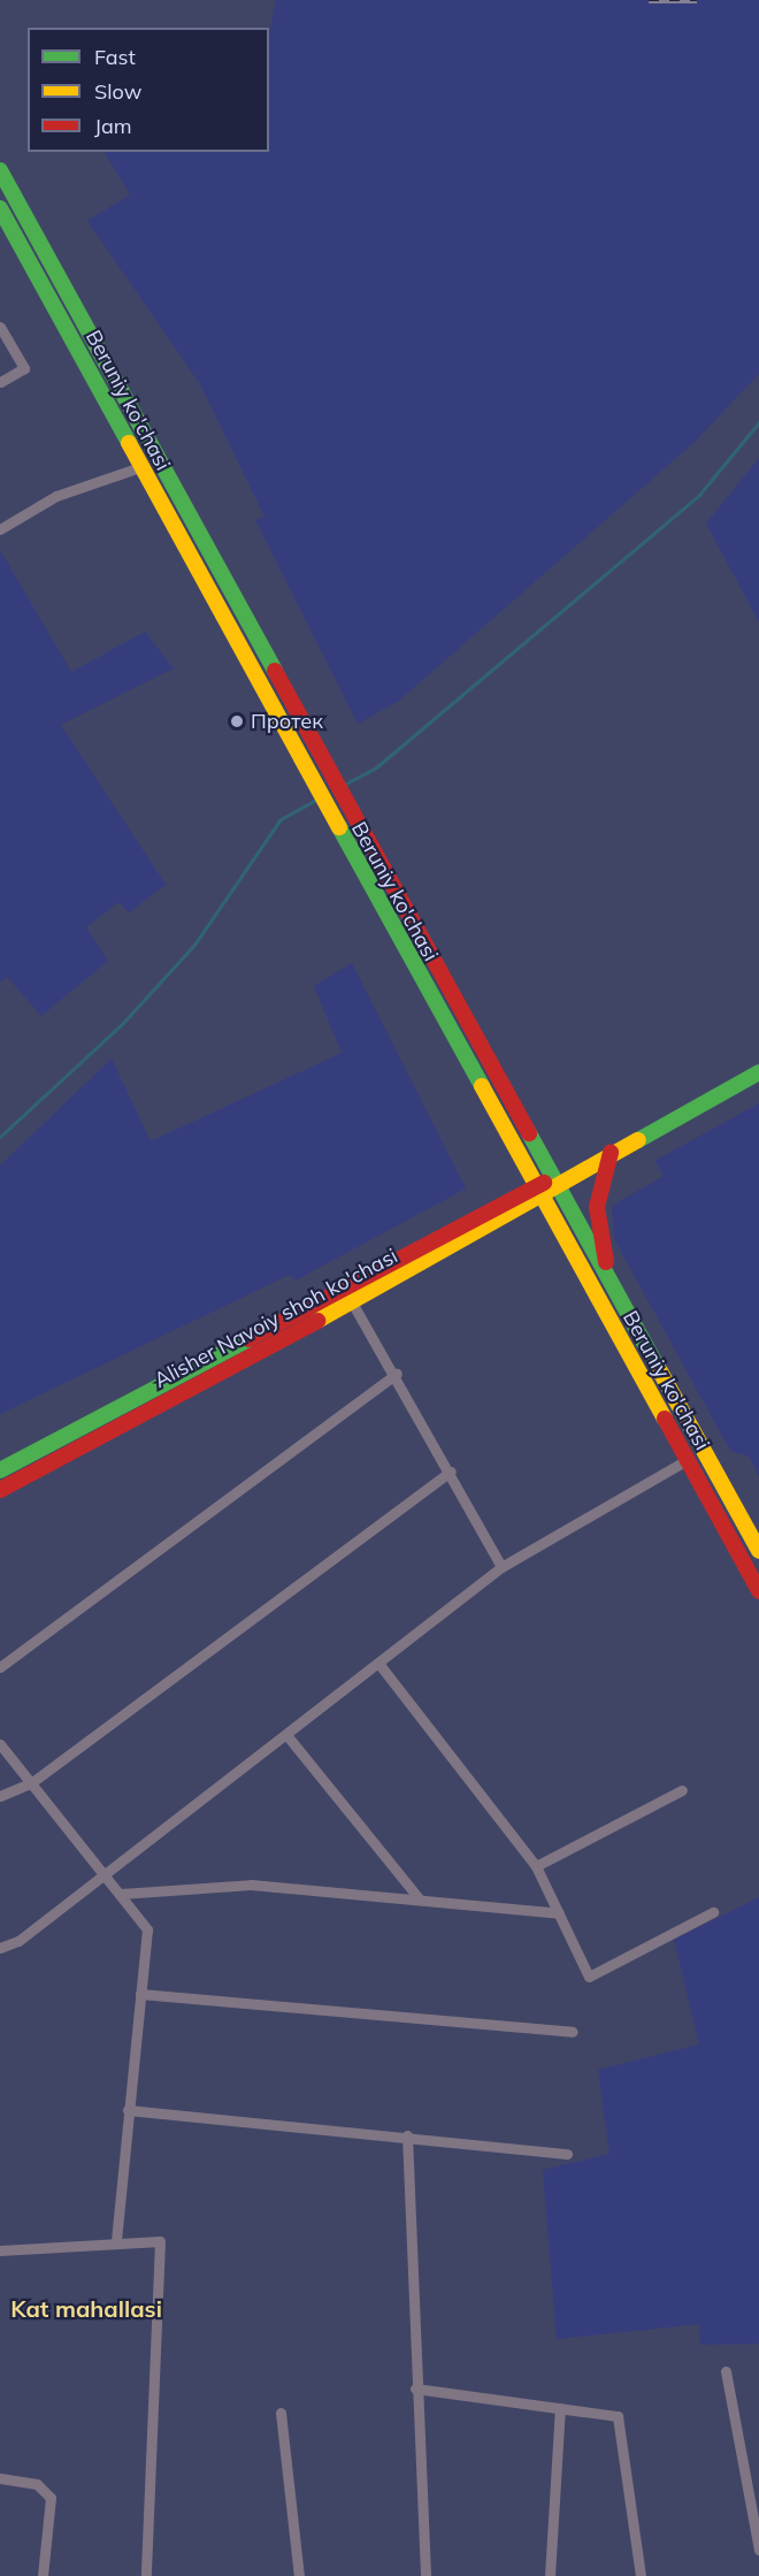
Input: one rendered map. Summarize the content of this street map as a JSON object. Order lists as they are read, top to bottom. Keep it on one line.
{"streets":{"main road":["Beruniy ko'chasi","Alisher Navoiy shoh ko'chasi"]},"crossings":[["Beruniy ko'chasi","Alisher Navoiy shoh ko'chasi"]],"districts":["Kat mahallasi"],"places":["Протек"],"legend":["Fast","Slow","Jam"]}
